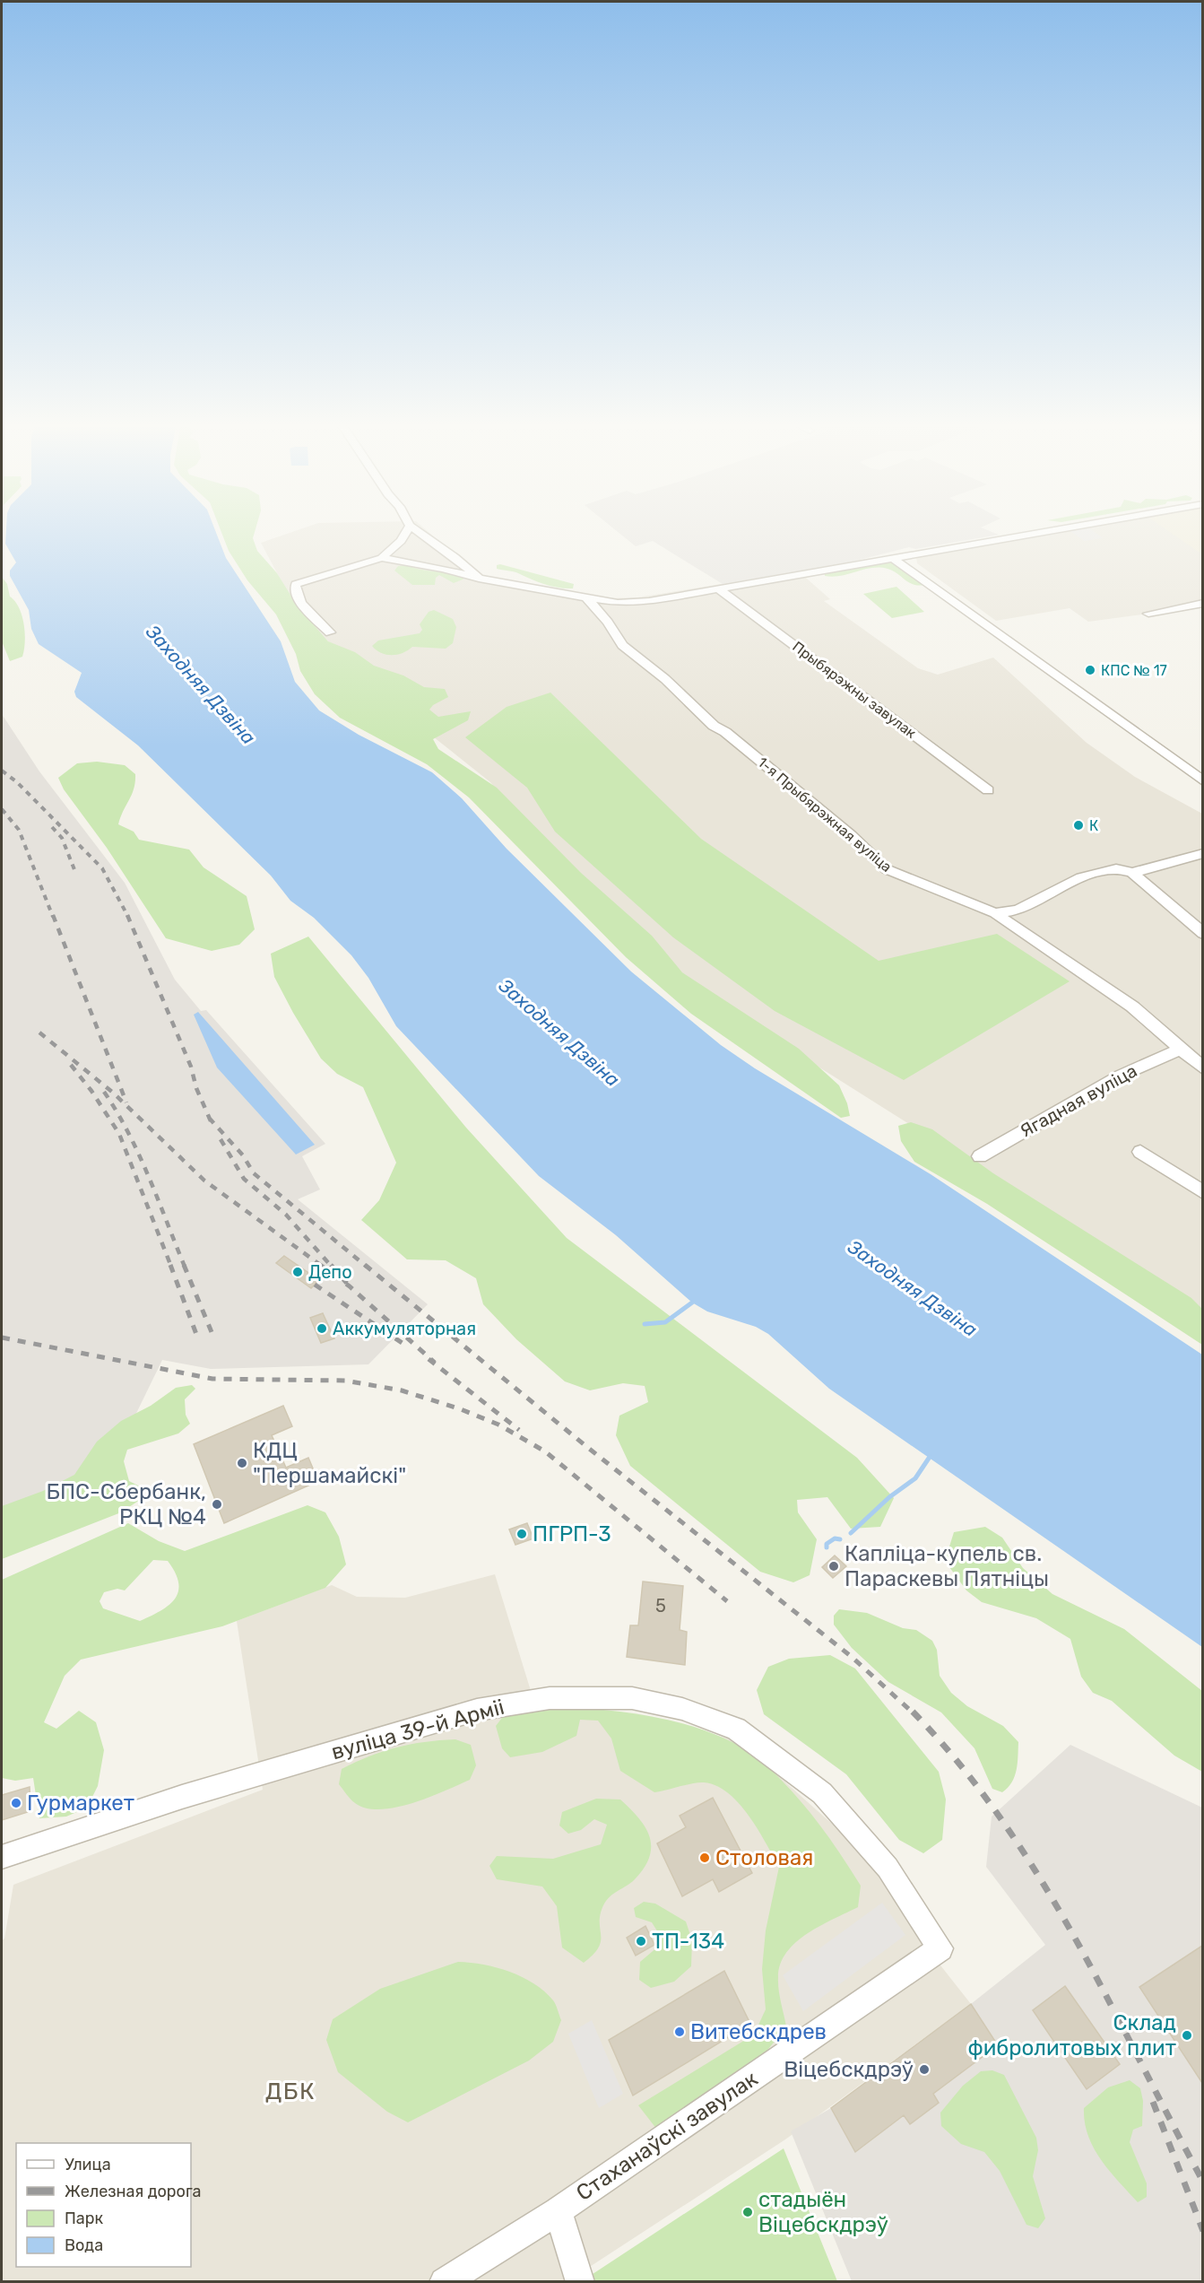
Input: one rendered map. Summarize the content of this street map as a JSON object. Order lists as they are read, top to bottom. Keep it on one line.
{"streets":{"street":["Прыбярэжны завулак","1-я Прыбярэжная вуліца","Ягадная вуліца","вуліца 39-й Арміі","Стаханаўскі завулак"]},"crossings":[["1-я Прыбярэжная вуліца","Ягадная вуліца"],["вуліца 39-й Арміі","Стаханаўскі завулак"]],"districts":["ДБК"],"water":["Заходняя Дзвіна"],"places":["КПС № 17","К","Депо","Аккумуляторная","КДЦ \"Першамайскі\"","БПС-Сбербанк, РКЦ №4","ПГРП-3","Капліца-купель св. Параскевы Пятніцы","Гурмаркет","Столовая","ТП-134","Витебскдрев","Склад фибролитовых плит","Віцебскдрэў","стадыён Віцебскдрэў"],"house_numbers":["5"],"legend":["Улица","Железная дорога","Парк","Вода"]}
